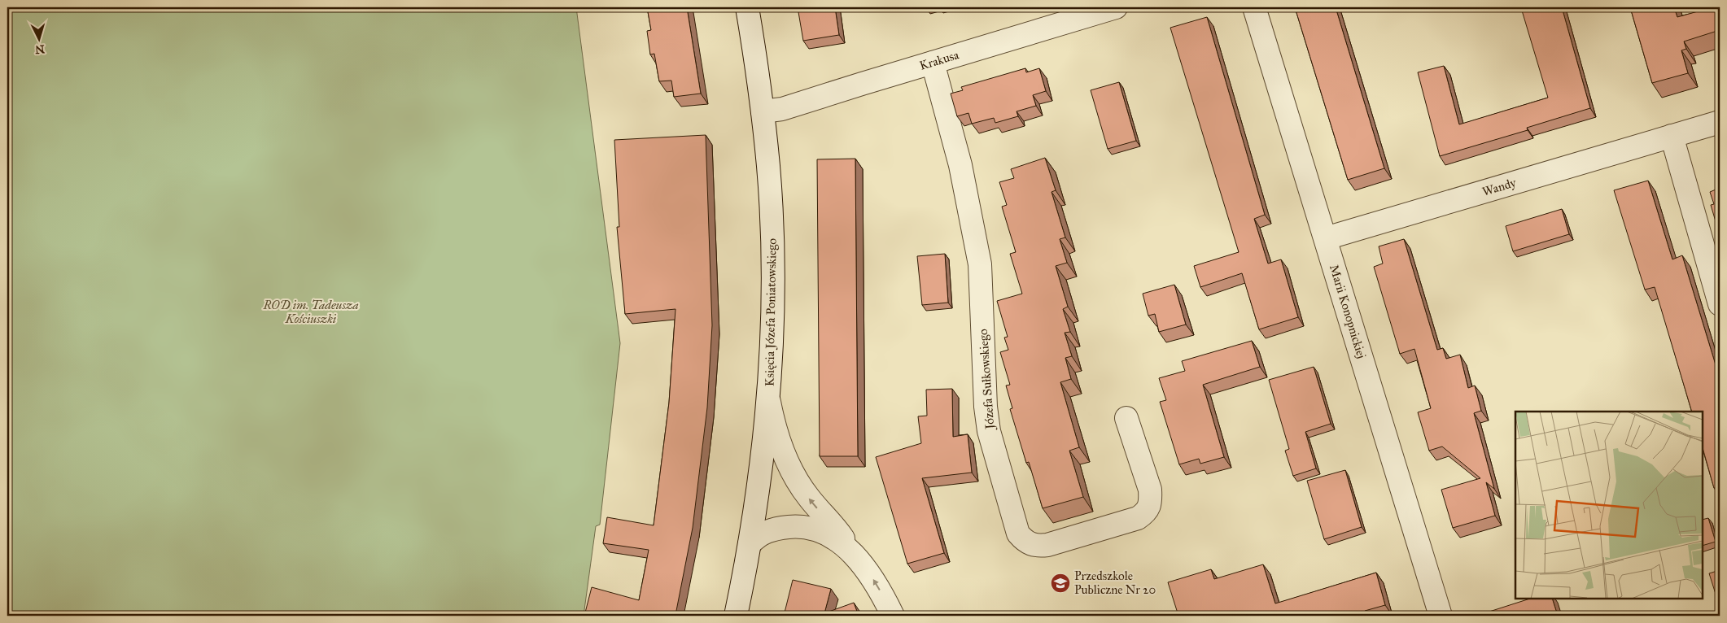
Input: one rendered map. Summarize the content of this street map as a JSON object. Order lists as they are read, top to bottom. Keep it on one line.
{"streets":{"street":["Krakusa","Wandy","Marii Konopnickiej","Księcia Józefa Poniatowskiego","Józefa Sułkowskiego"]},"crossings":[["Krakusa","Księcia Józefa Poniatowskiego"],["Krakusa","Józefa Sułkowskiego"],["Wandy","Marii Konopnickiej"]],"parks":["ROD im. Tadeusza Kościuszki"],"places":{"school or university":["Przedszkole Publiczne Nr 20"]},"north":"bottom"}
